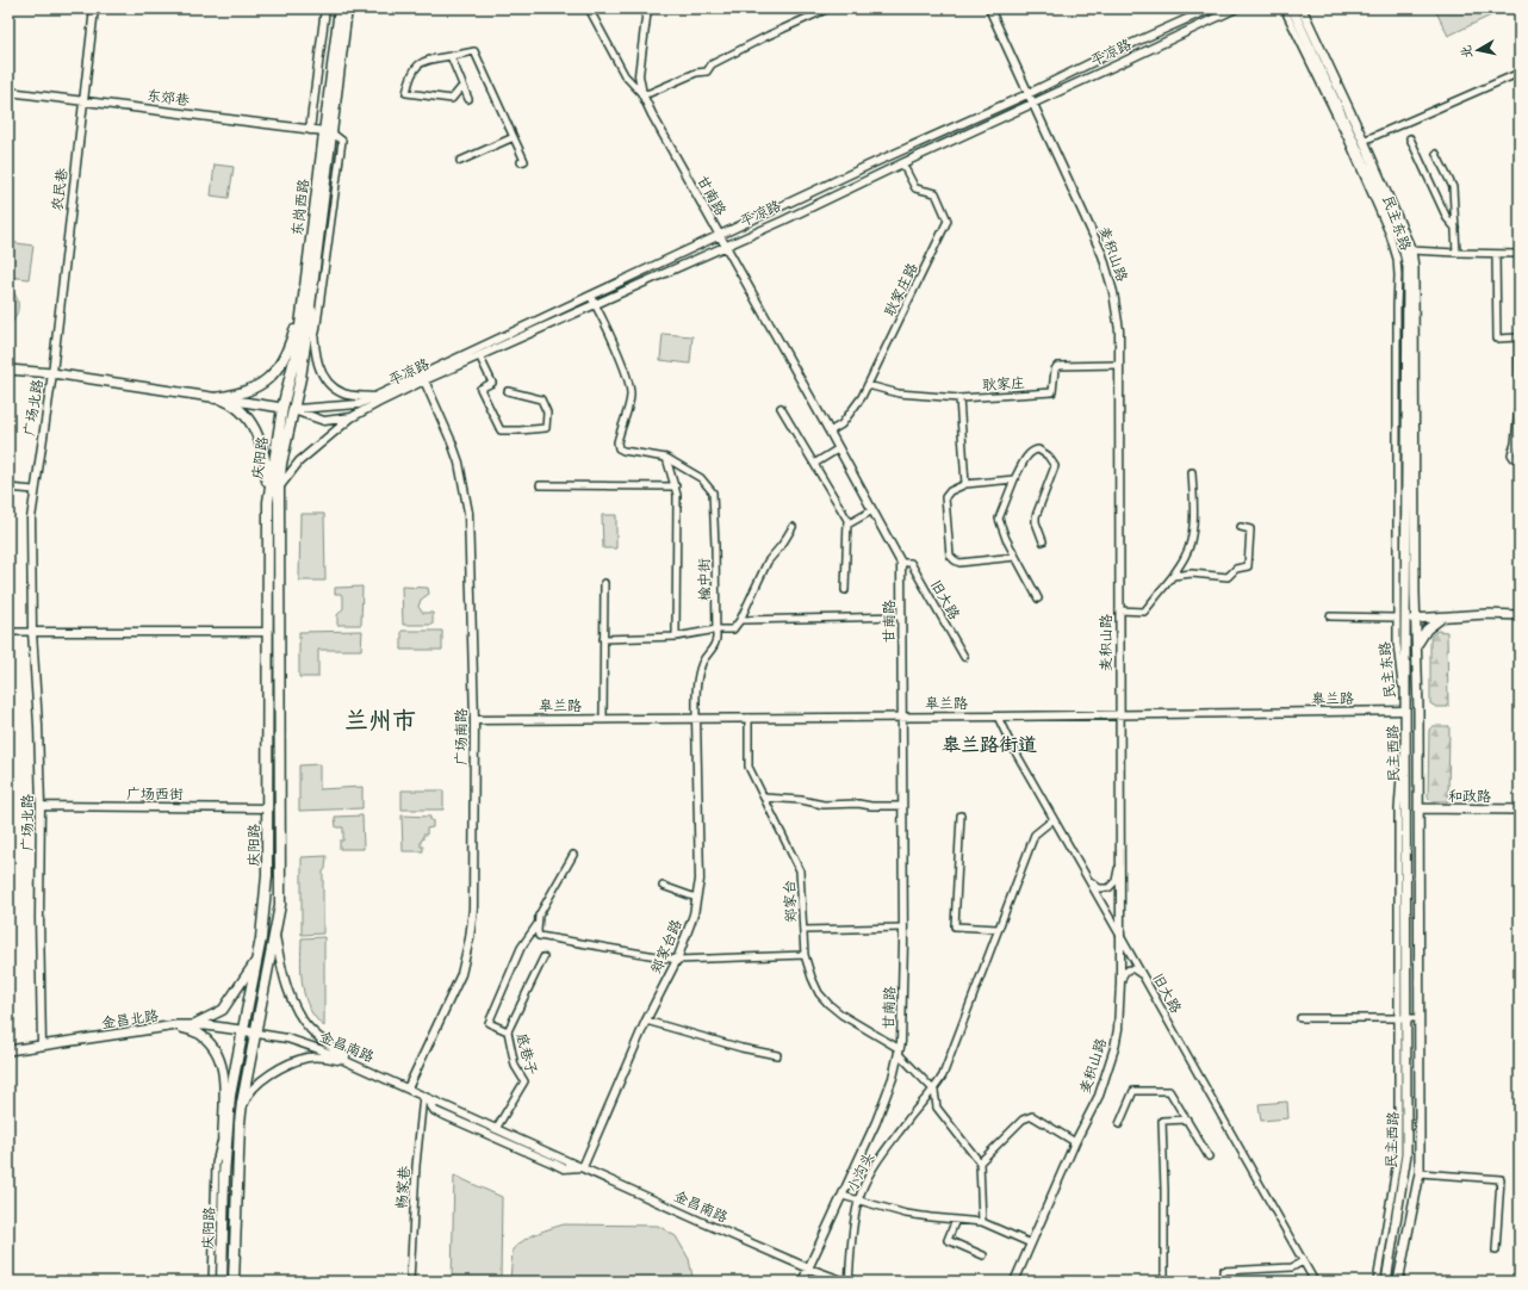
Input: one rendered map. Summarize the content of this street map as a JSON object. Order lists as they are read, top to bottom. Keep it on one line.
{"streets":{"main road":["平凉路","东岗西路","民主东路","庆阳路","皋兰路","民主西路","和政路","金昌北路"],"street":["东郊巷","农民巷","甘南路","麦积山路","耿家庄路","耿家庄","广场北路","榆中街","旧大路","广场南路","广场西街","郑家台","郑家台路","金昌南路","底巷子","小沟头","畅家巷"]},"crossings":[["平凉路","农民巷"],["平凉路","甘南路"],["平凉路","东岗西路"],["平凉路","麦积山路"],["平凉路","耿家庄路"],["平凉路","广场北路"],["平凉路","庆阳路"],["平凉路","榆中街"],["平凉路","广场南路"],["东郊巷","农民巷"],["东郊巷","东岗西路"],["农民巷","广场北路"],["甘南路","耿家庄路"],["甘南路","旧大路"],["甘南路","皋兰路"],["甘南路","郑家台"],["甘南路","金昌南路"],["东岗西路","庆阳路"],["民主东路","皋兰路"],["民主东路","民主西路"],["麦积山路","耿家庄"],["麦积山路","旧大路"],["麦积山路","皋兰路"],["耿家庄路","耿家庄"],["广场北路","广场西街"],["广场北路","金昌北路"],["庆阳路","广场西街"],["庆阳路","金昌北路"],["庆阳路","金昌南路"],["榆中街","皋兰路"],["榆中街","郑家台路"],["旧大路","皋兰路"],["旧大路","小沟头"],["皋兰路","广场南路"],["皋兰路","民主西路"],["皋兰路","郑家台"],["皋兰路","郑家台路"],["广场南路","金昌南路"],["民主西路","和政路"],["郑家台","小沟头"],["郑家台路","金昌南路"],["金昌北路","金昌南路"],["金昌南路","底巷子"],["金昌南路","小沟头"],["金昌南路","畅家巷"]],"districts":["兰州市","皋兰路街道"],"north":"left"}
